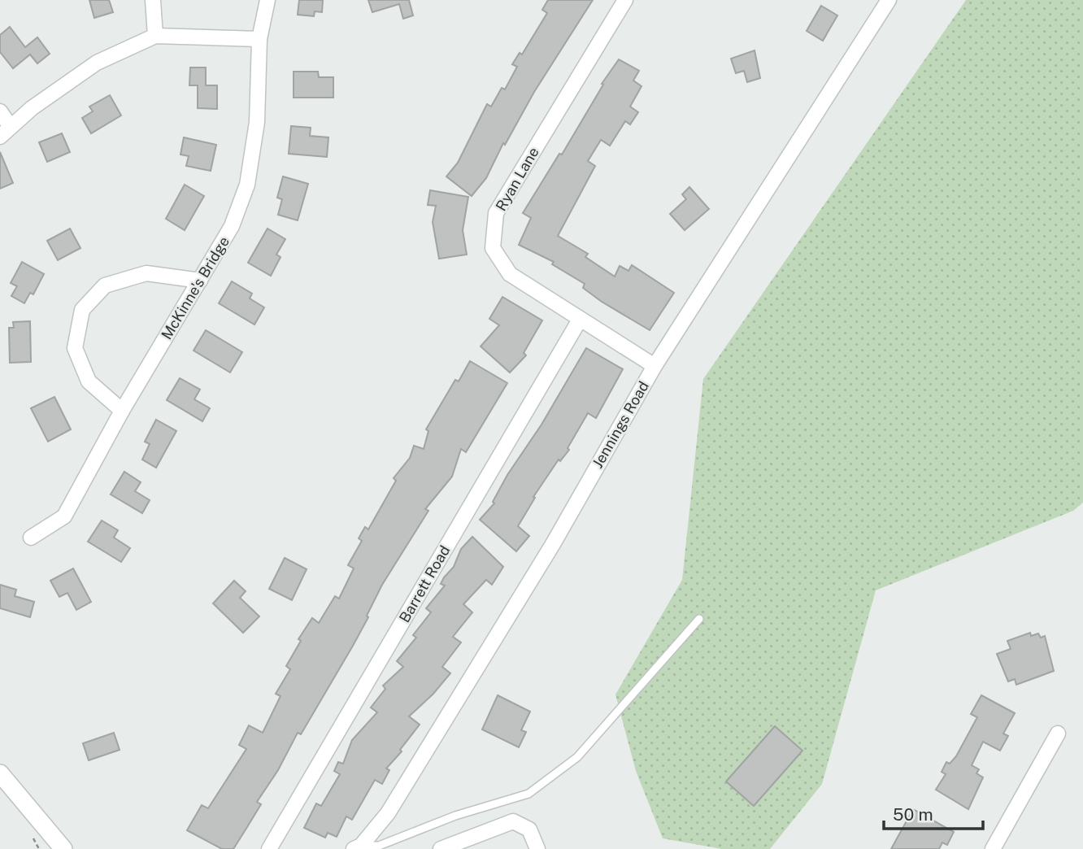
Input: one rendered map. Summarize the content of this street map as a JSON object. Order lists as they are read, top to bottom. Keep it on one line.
{"streets":{"street":["Ryan Lane","McKinne's Bridge","Jennings Road","Barrett Road"]},"crossings":[["Ryan Lane","Jennings Road"],["Ryan Lane","Barrett Road"]],"scale_bar":"50 m"}
